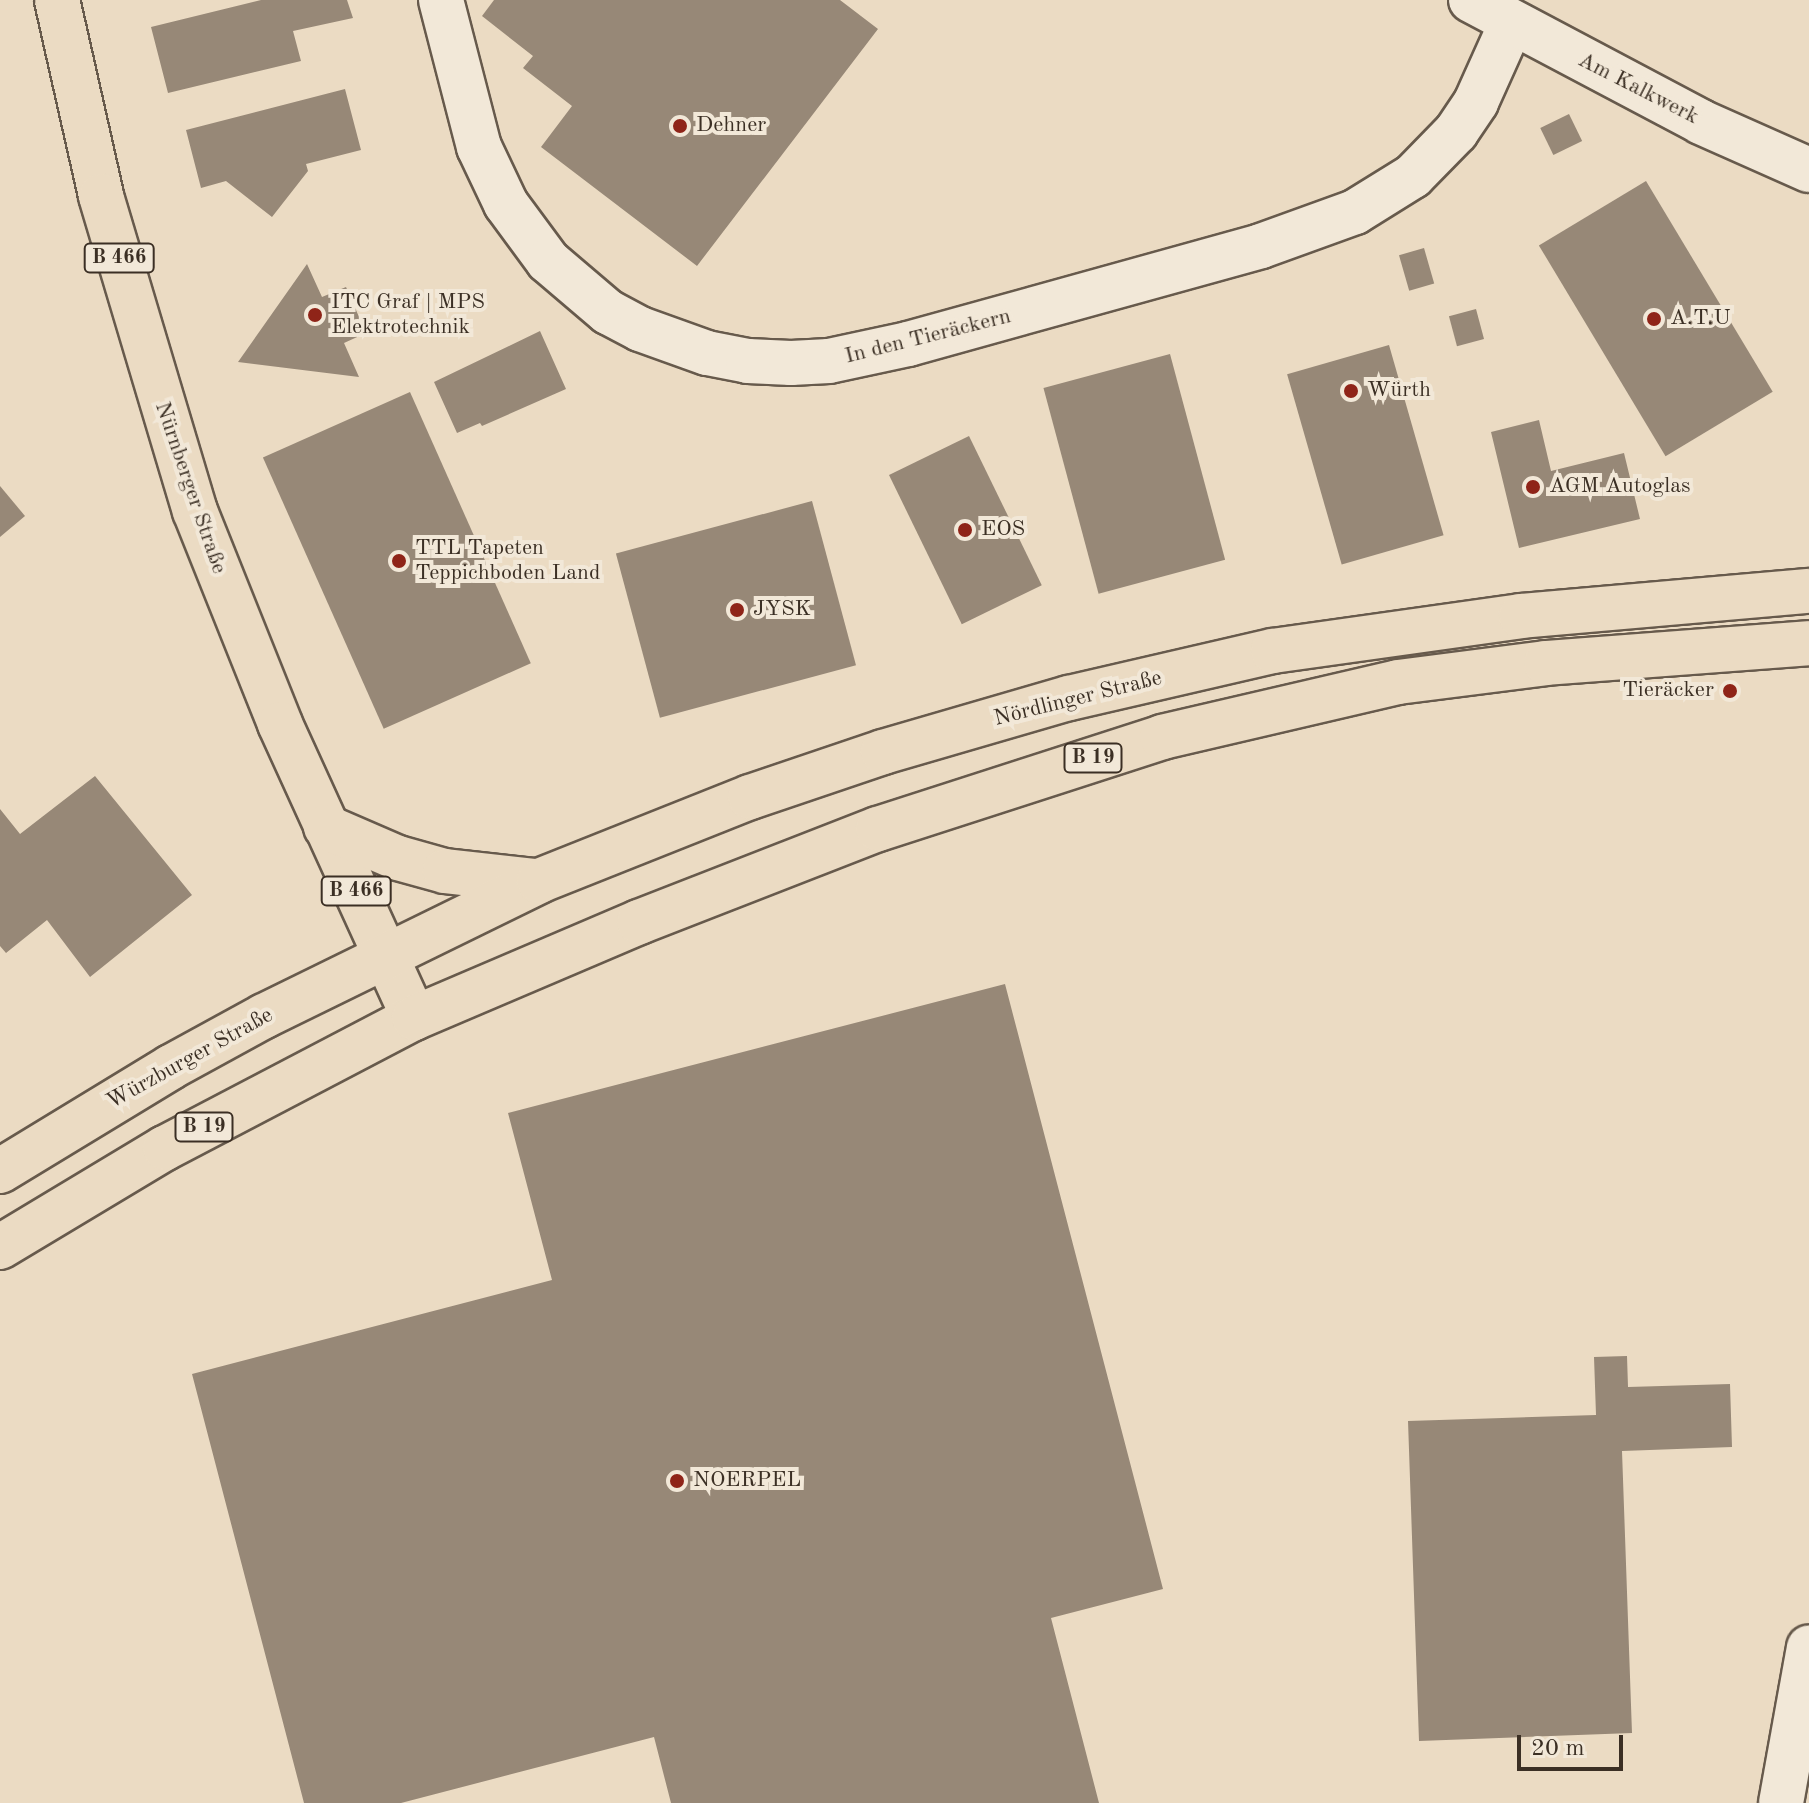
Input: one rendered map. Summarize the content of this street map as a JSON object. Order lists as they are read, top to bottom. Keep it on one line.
{"streets":{"main road":["B 466","Nürnberger Straße","Nördlinger Straße","B 19","Würzburger Straße"],"street":["Am Kalkwerk","In den Tieräckern"]},"crossings":[["Am Kalkwerk","In den Tieräckern"],["B 466","Nürnberger Straße"],["B 466","Nördlinger Straße"],["B 466","B 19"],["B 466","Würzburger Straße"],["Nürnberger Straße","Nördlinger Straße"],["Nürnberger Straße","Würzburger Straße"],["Nördlinger Straße","Würzburger Straße"]],"places":["Dehner","ITC Graf | MPS Elektrotechnik","A.T.U","Würth","AGM Autoglas","EOS","TTL Tapeten Teppichboden Land","JYSK","Tieräcker","NOERPEL"],"scale_bar":"20 m"}
